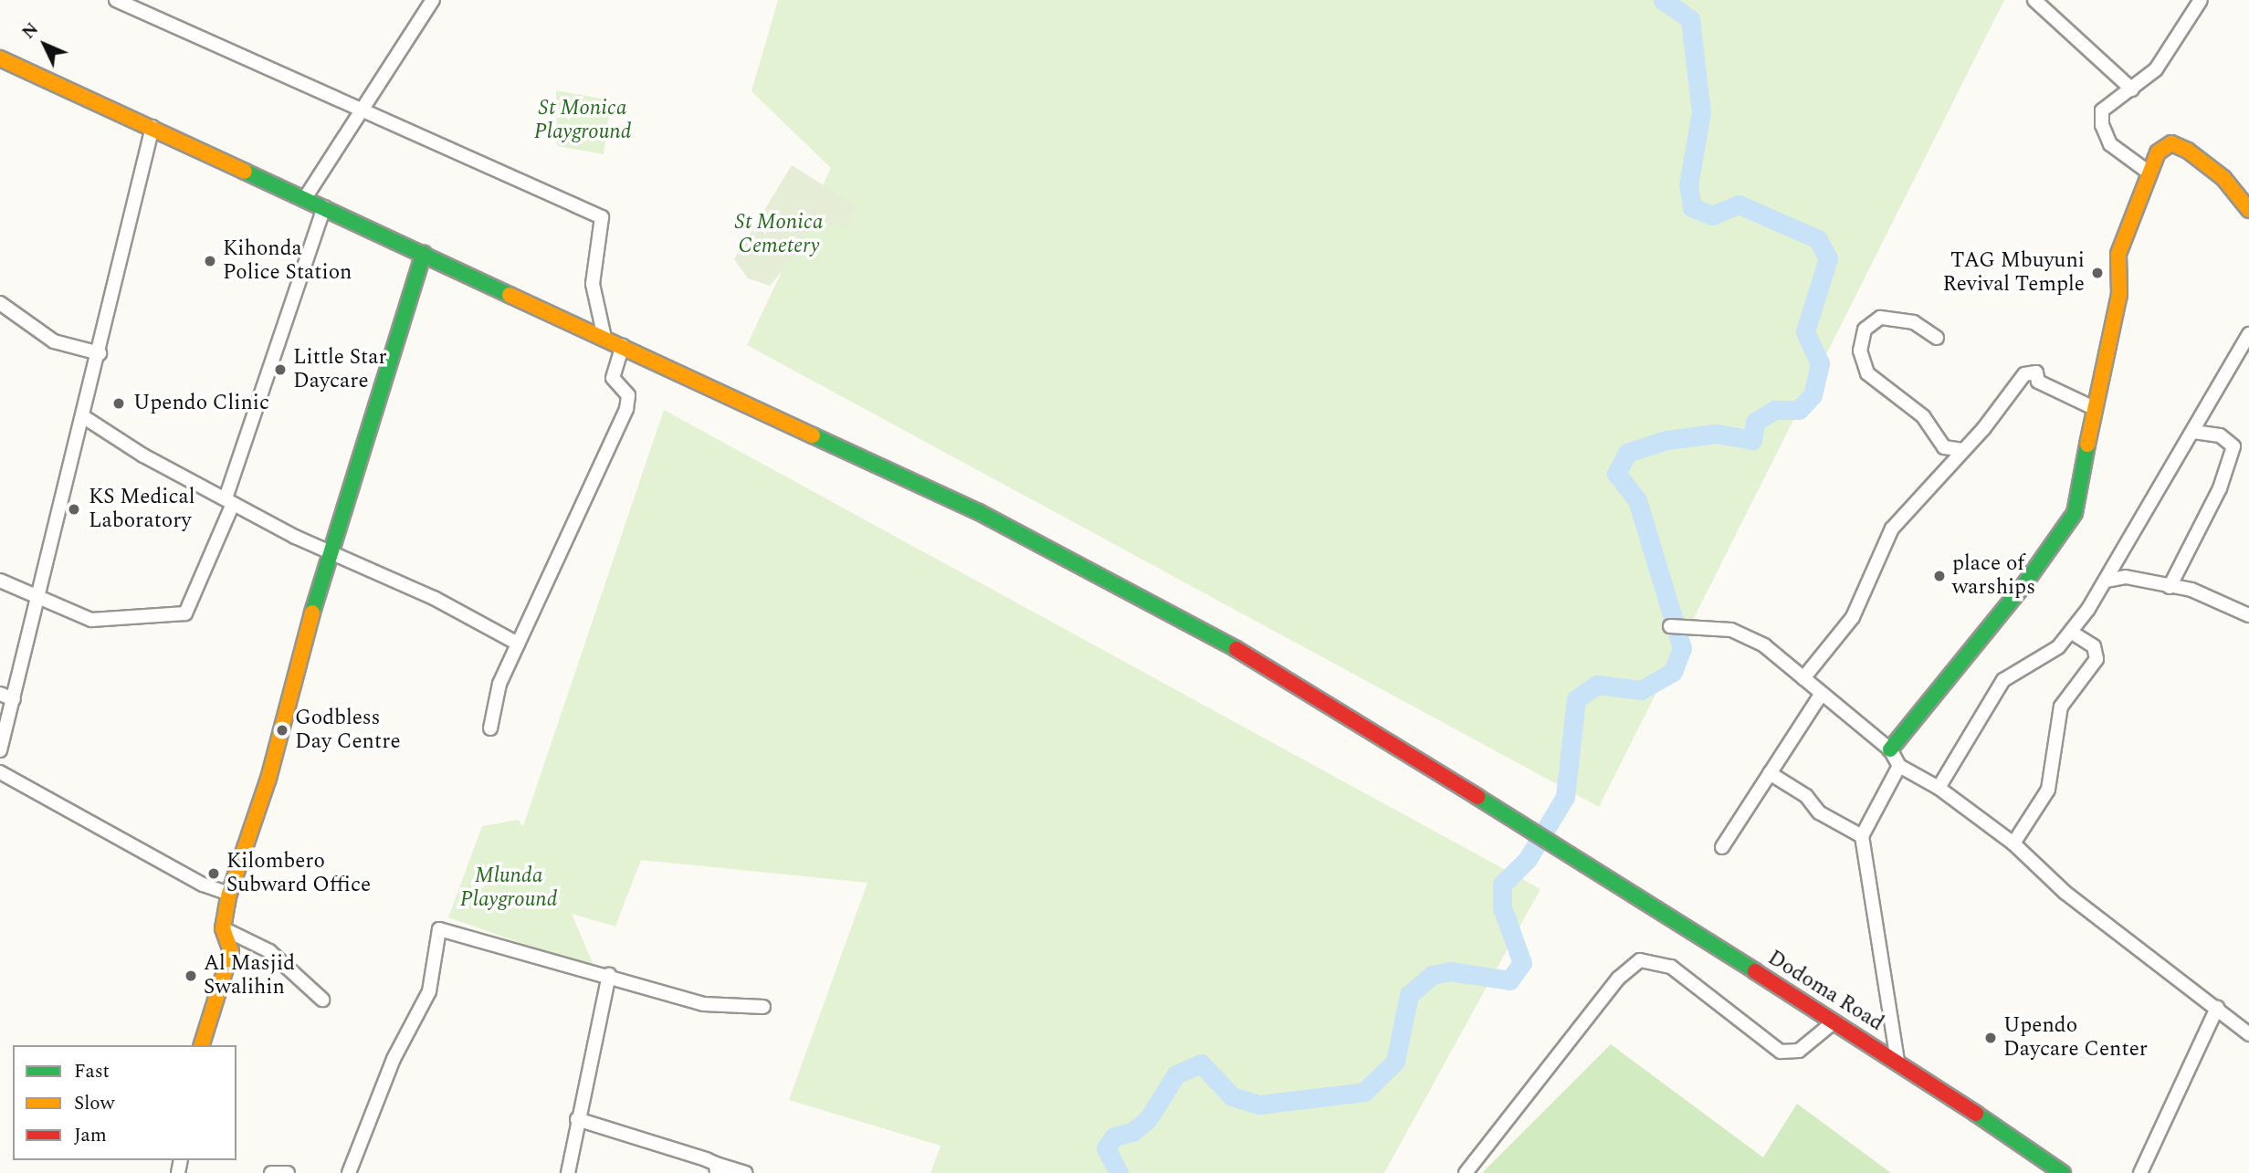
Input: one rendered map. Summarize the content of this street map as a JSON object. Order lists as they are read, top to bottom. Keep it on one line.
{"streets":{"main road":["Dodoma Road"]},"parks":["St Monica Playground","St Monica Cemetery","Mlunda Playground"],"places":["Kihonda Police Station","TAG Mbuyuni Revival Temple","Little Star Daycare","Upendo Clinic","KS Medical Laboratory","place of warships","Godbless Day Centre","Kilombero Subward Office","Al Masjid Swalihin","Upendo Daycare Center"],"legend":["Fast","Slow","Jam"],"north":"top left"}
